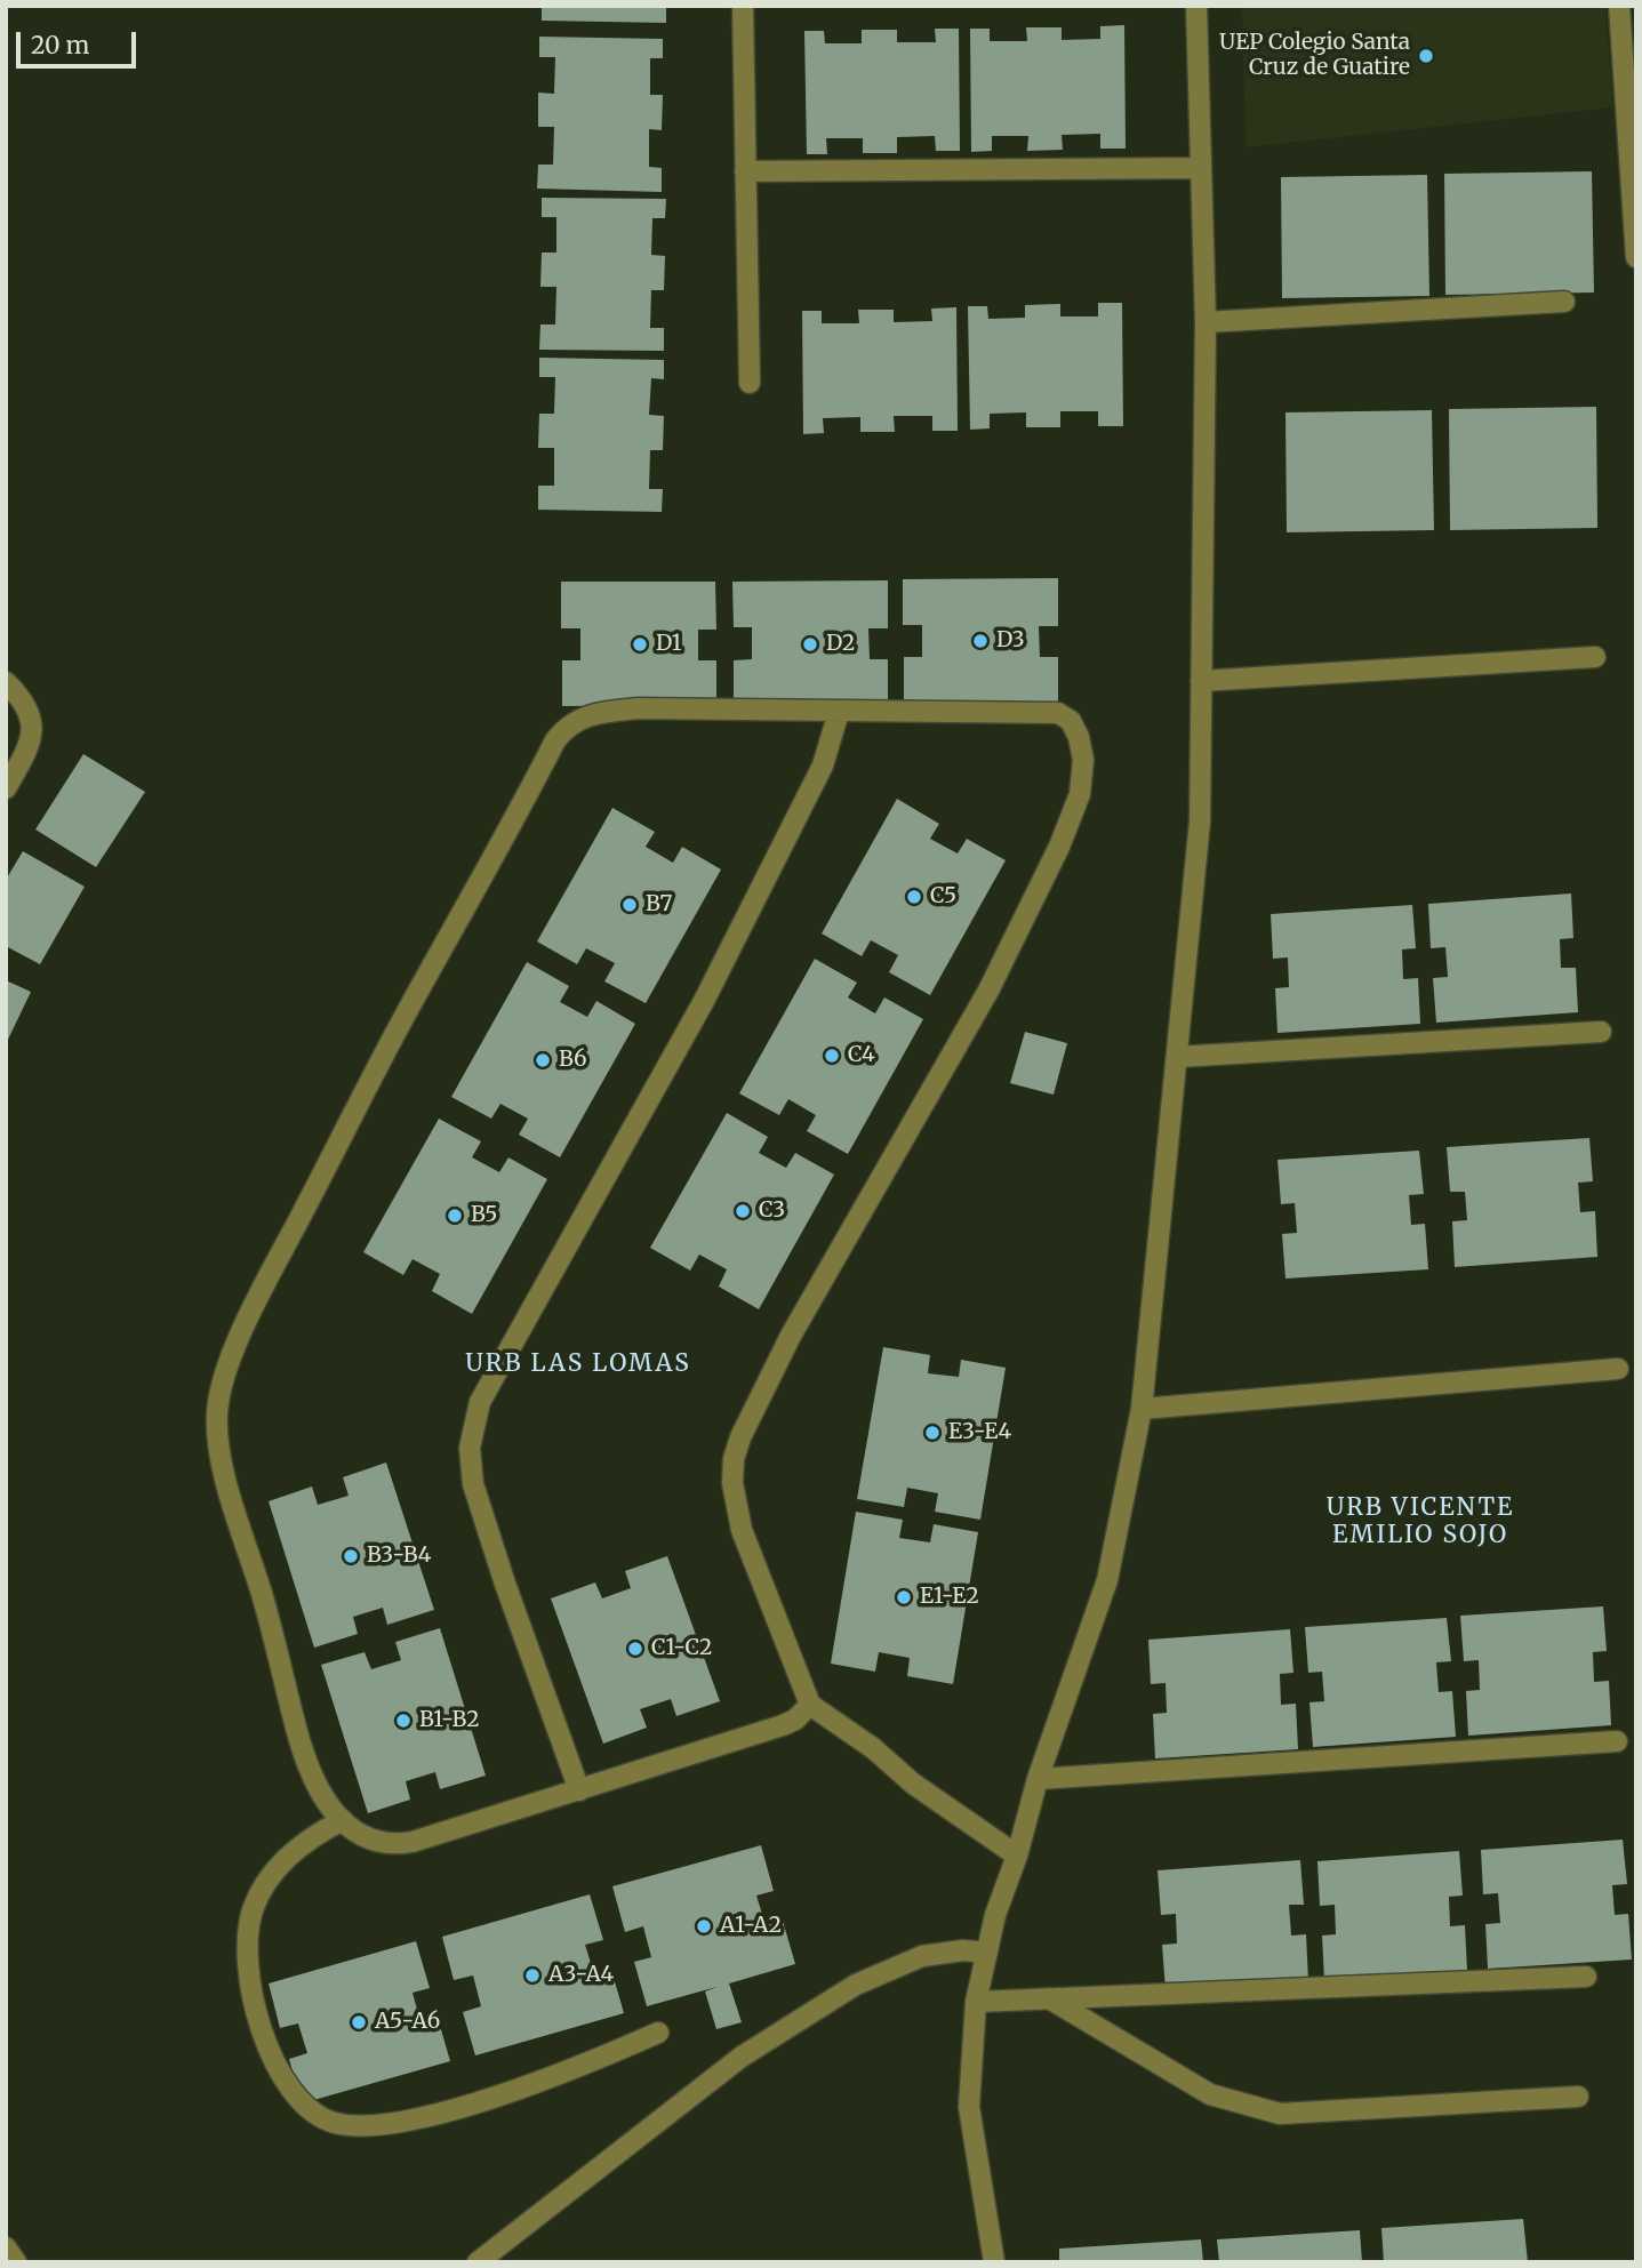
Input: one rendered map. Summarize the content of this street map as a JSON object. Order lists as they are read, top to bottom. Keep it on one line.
{"districts":["URB LAS LOMAS","URB VICENTE EMILIO SOJO"],"places":["UEP Colegio Santa Cruz de Guatire","D3","D1","D2","C5","B7","C4","B6","C3","B5","E3-E4","B3-B4","E1-E2","C1-C2","B1-B2","A1-A2","A3-A4","A5-A6"],"scale_bar":"20 m"}
